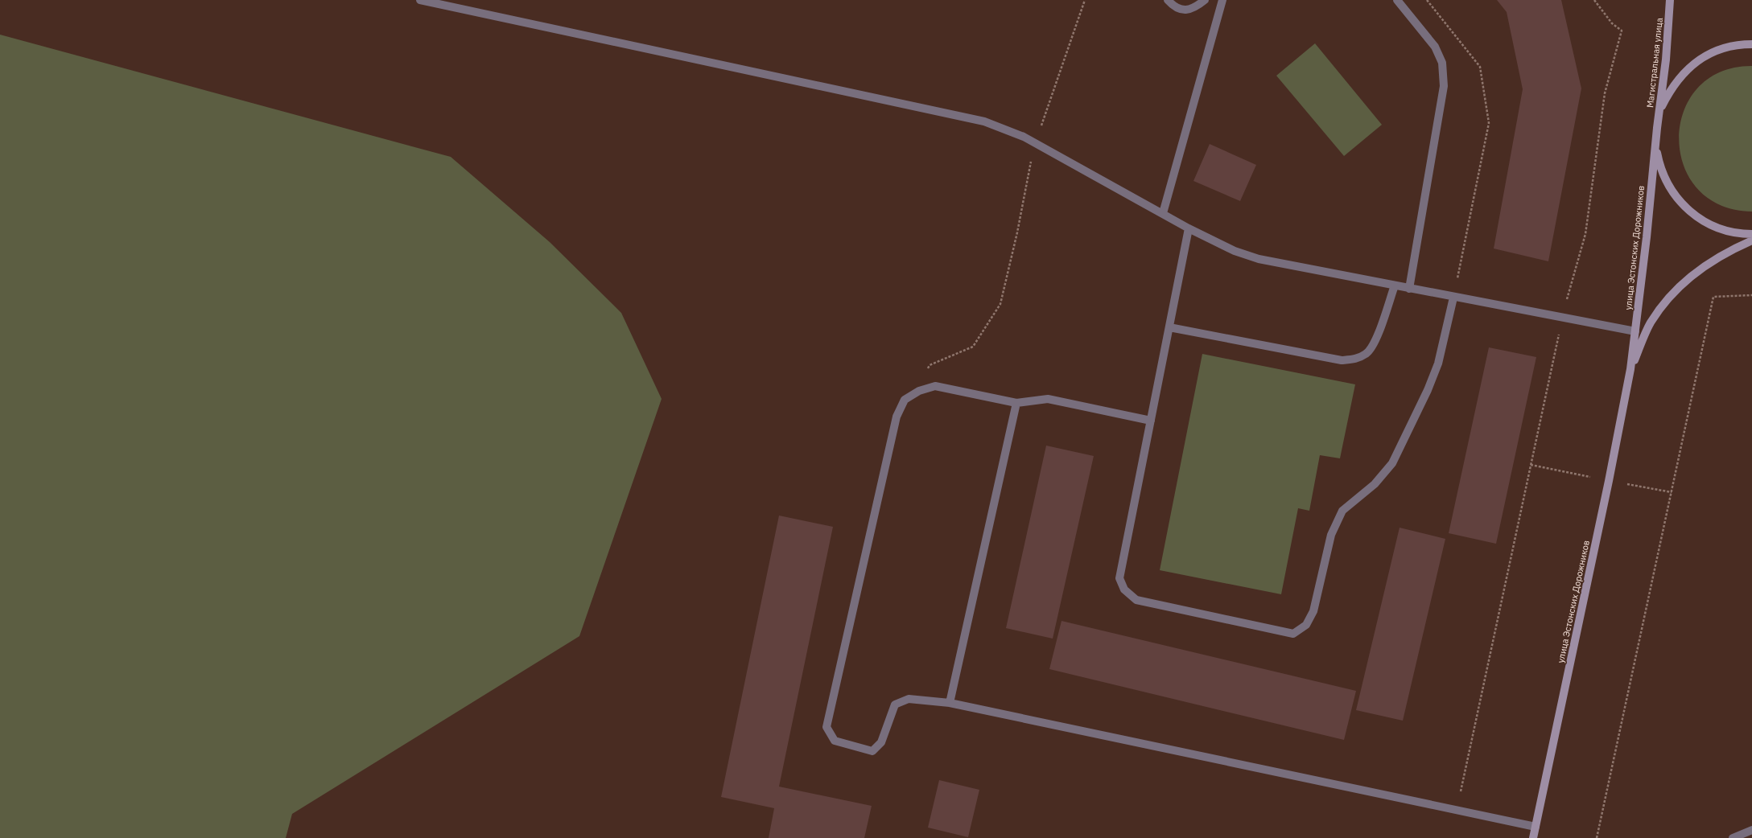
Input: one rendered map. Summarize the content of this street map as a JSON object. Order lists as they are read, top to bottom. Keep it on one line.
{"streets":{"main road":["Магистральная улица","улица Эстонских Дорожников"]},"crossings":[["Магистральная улица","улица Эстонских Дорожников"]]}
